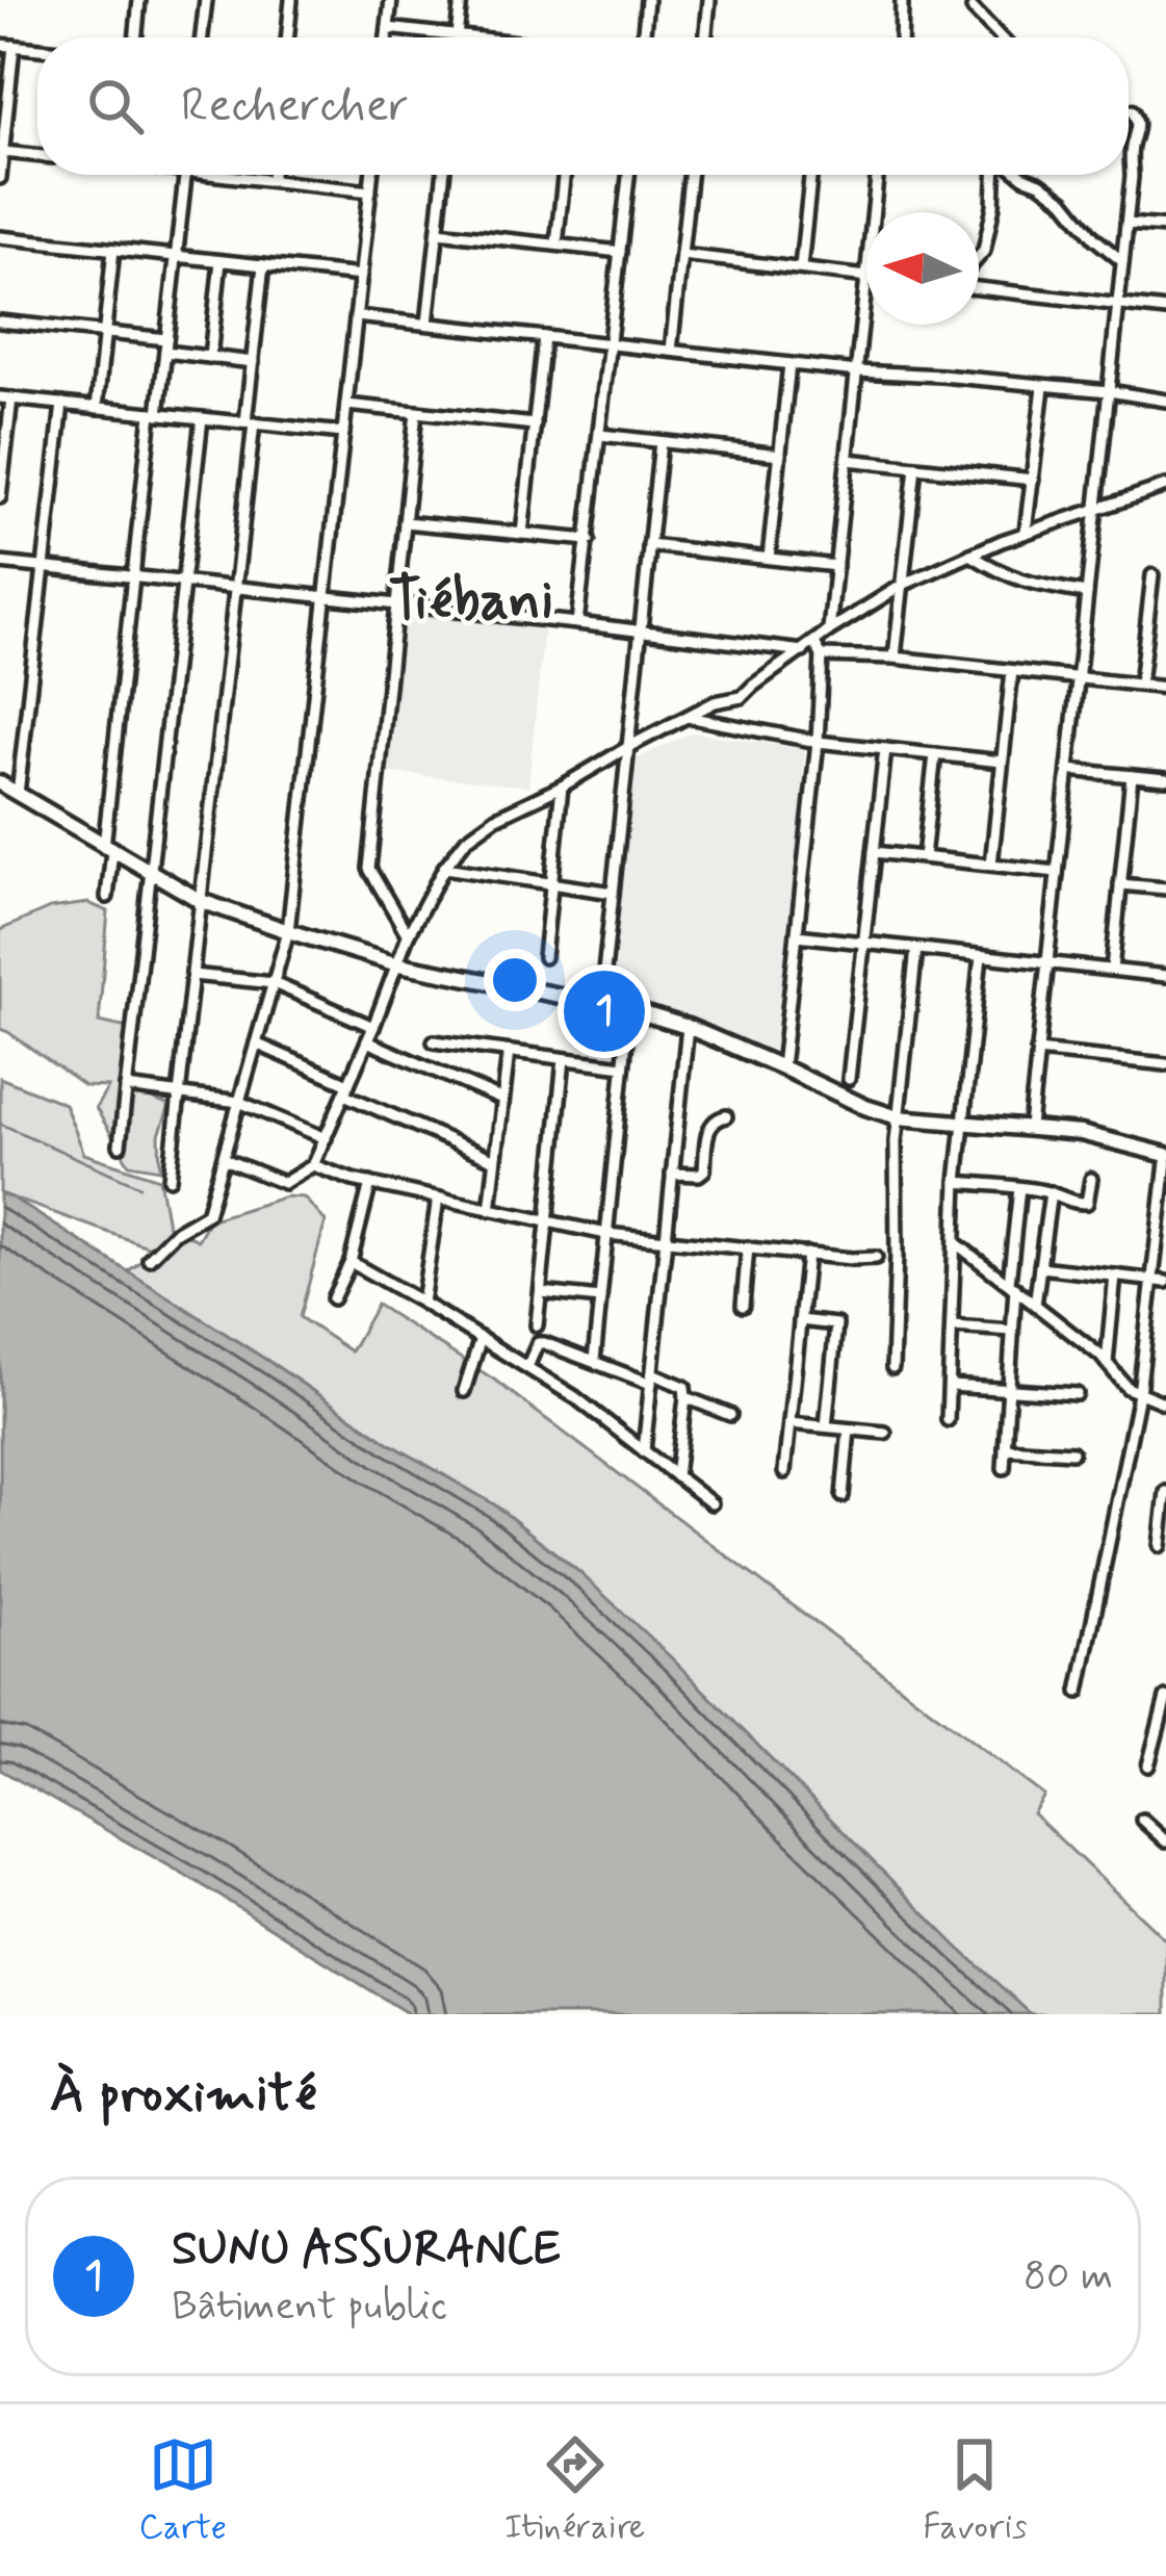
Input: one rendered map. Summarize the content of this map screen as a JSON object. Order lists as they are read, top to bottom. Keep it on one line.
{"districts":["Tiébani"],"north":"left","page":{"search":"Rechercher","pins":"1","heading":"À proximité","list":[{"mark":"1","name":"SUNU ASSURANCE","note":"Bâtiment public","value":"80 m"}],"nav":["Carte","Itinéraire","Favoris"]}}
